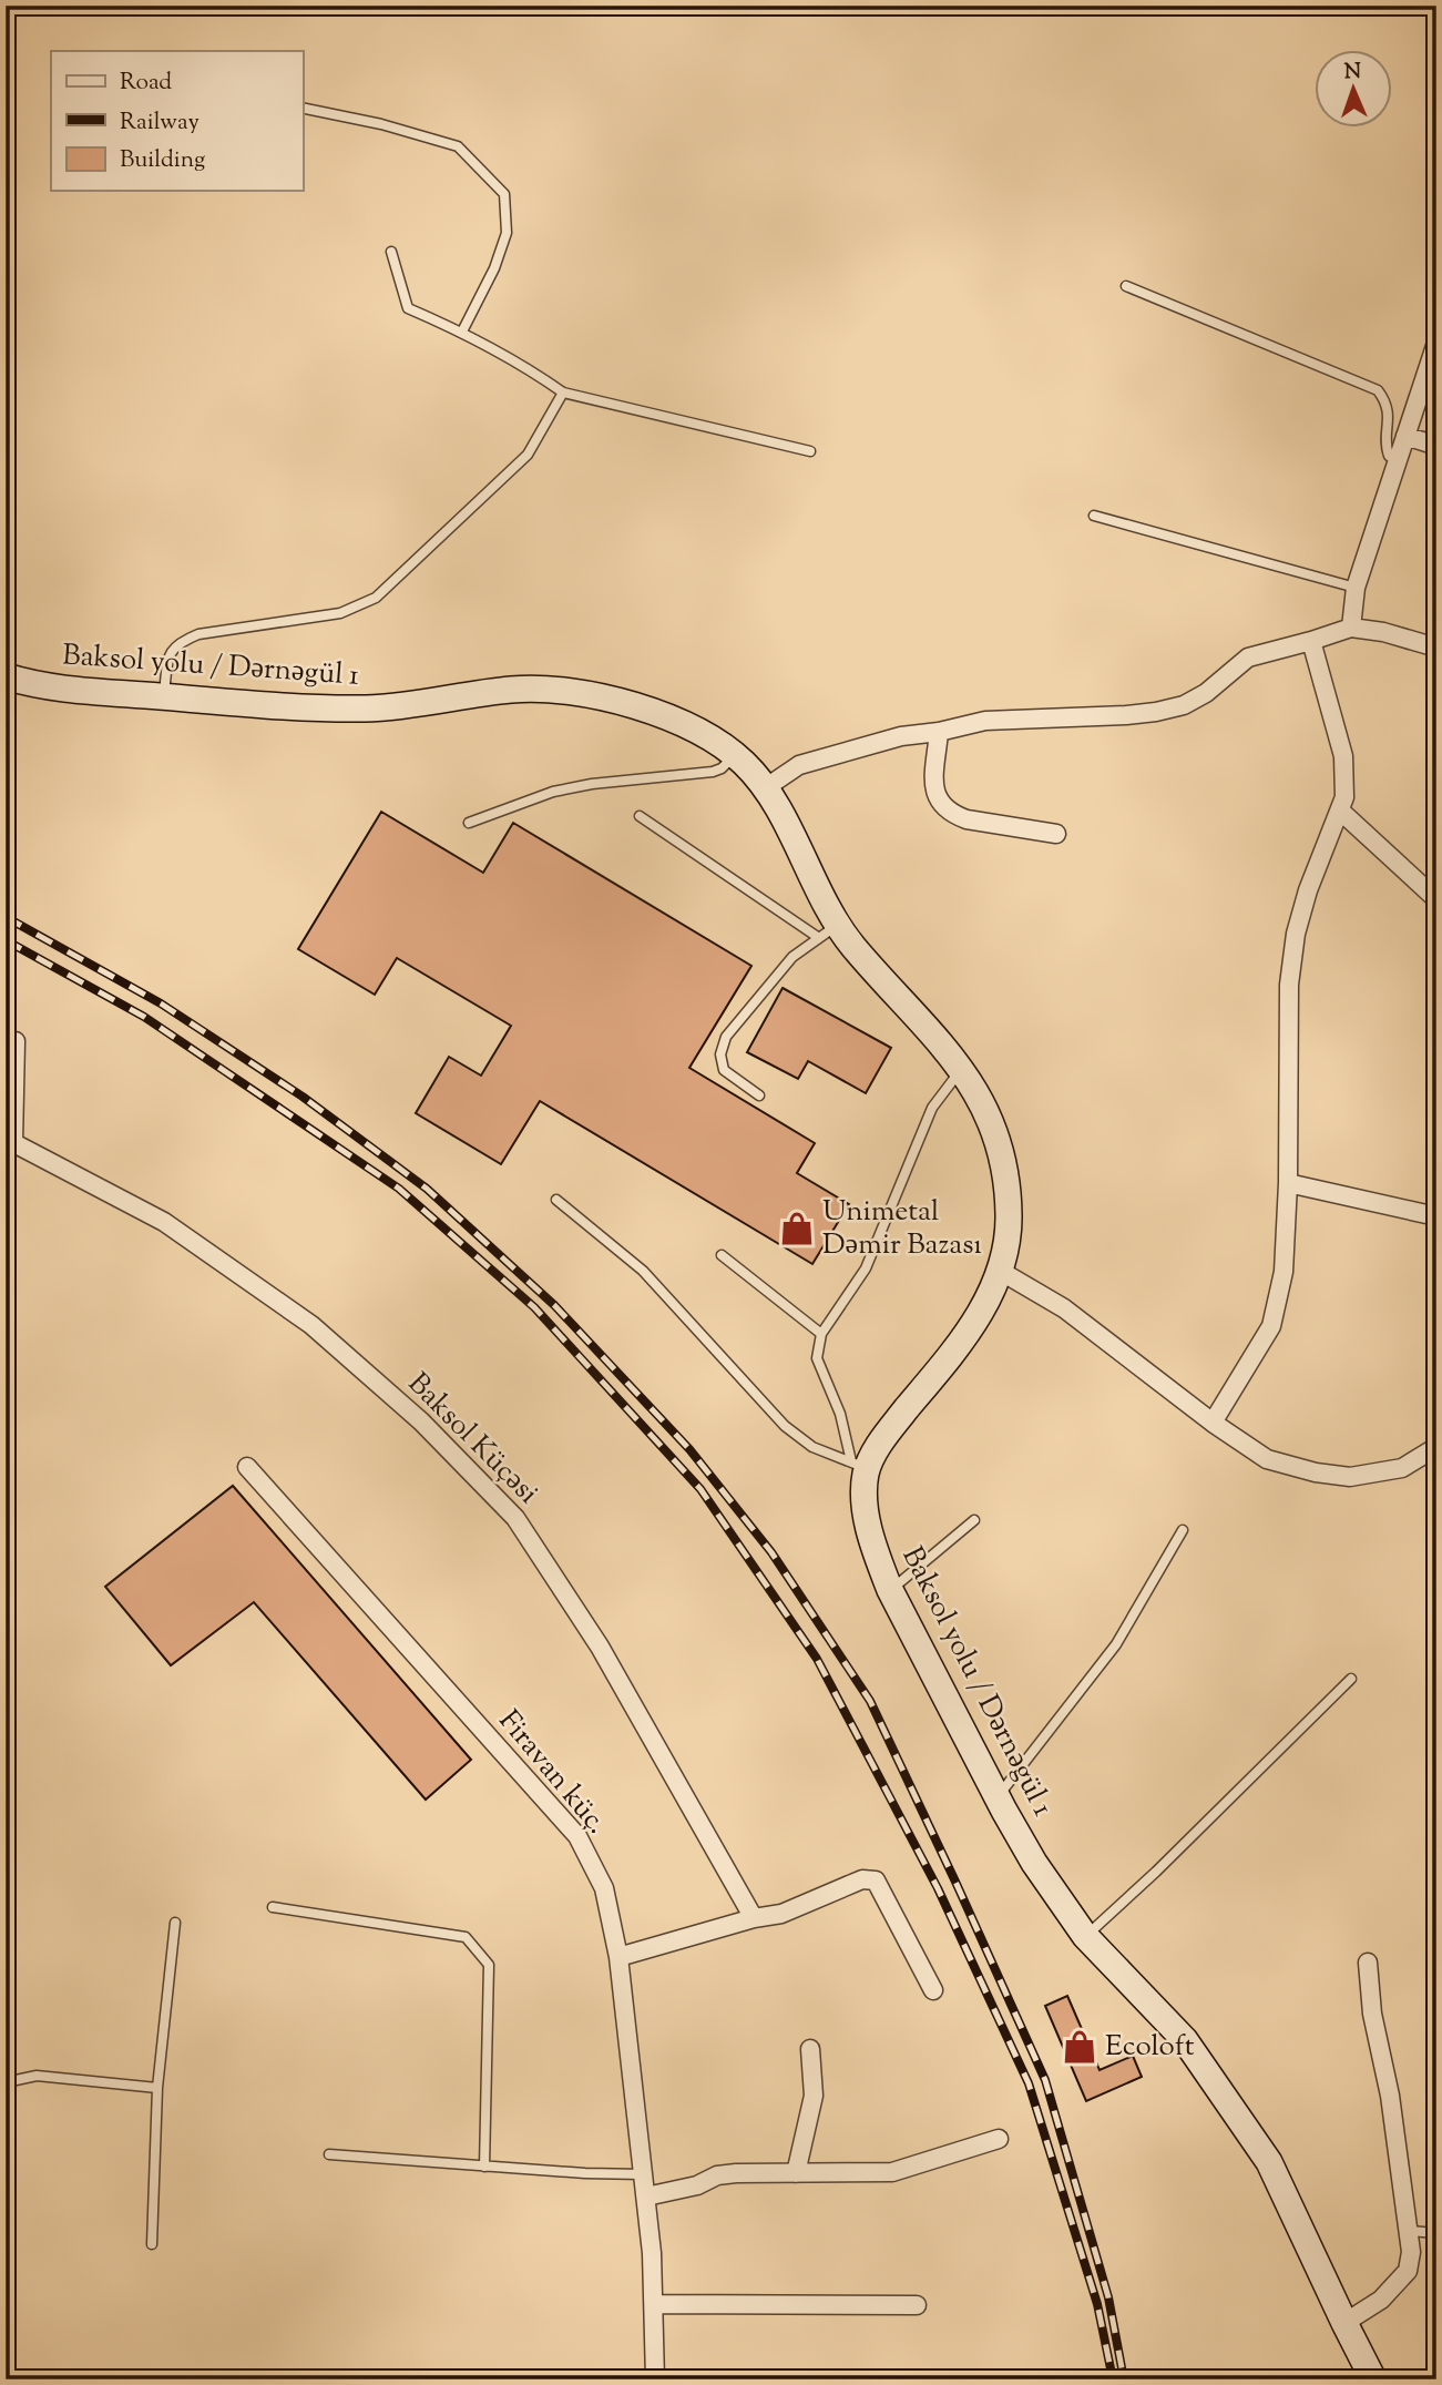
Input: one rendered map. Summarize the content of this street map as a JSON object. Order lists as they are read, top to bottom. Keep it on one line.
{"streets":{"main road":["Baksol yolu / Dərnəgül 1"],"street":["Baksol Küçəsi","Firavan küç."]},"places":{"shop":["Unimetal Dəmir Bazası","Ecoloft"]},"legend":["Road","Railway","Building"],"north":"top"}
